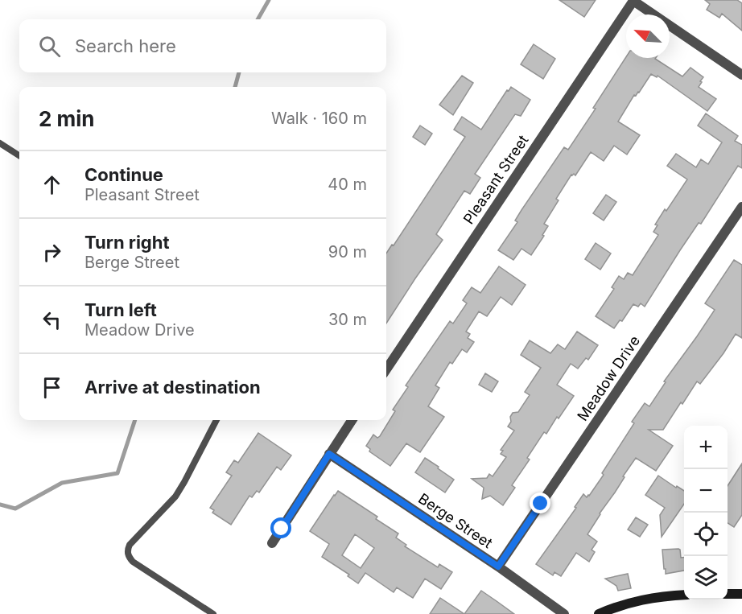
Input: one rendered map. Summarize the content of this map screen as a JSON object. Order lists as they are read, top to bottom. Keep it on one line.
{"streets":{"street":["Pleasant Street","Meadow Drive","Berge Street"]},"crossings":[["Meadow Drive","Berge Street"]],"north":"top left","page":{"search":"Search here","heading":["2 min","Walk · 160 m"],"list":[["Continue","Pleasant Street","40 m"],["Turn right","Berge Street","90 m"],["Turn left","Meadow Drive","30 m"],"Arrive at destination"],"map_buttons":["+","−"]}}
